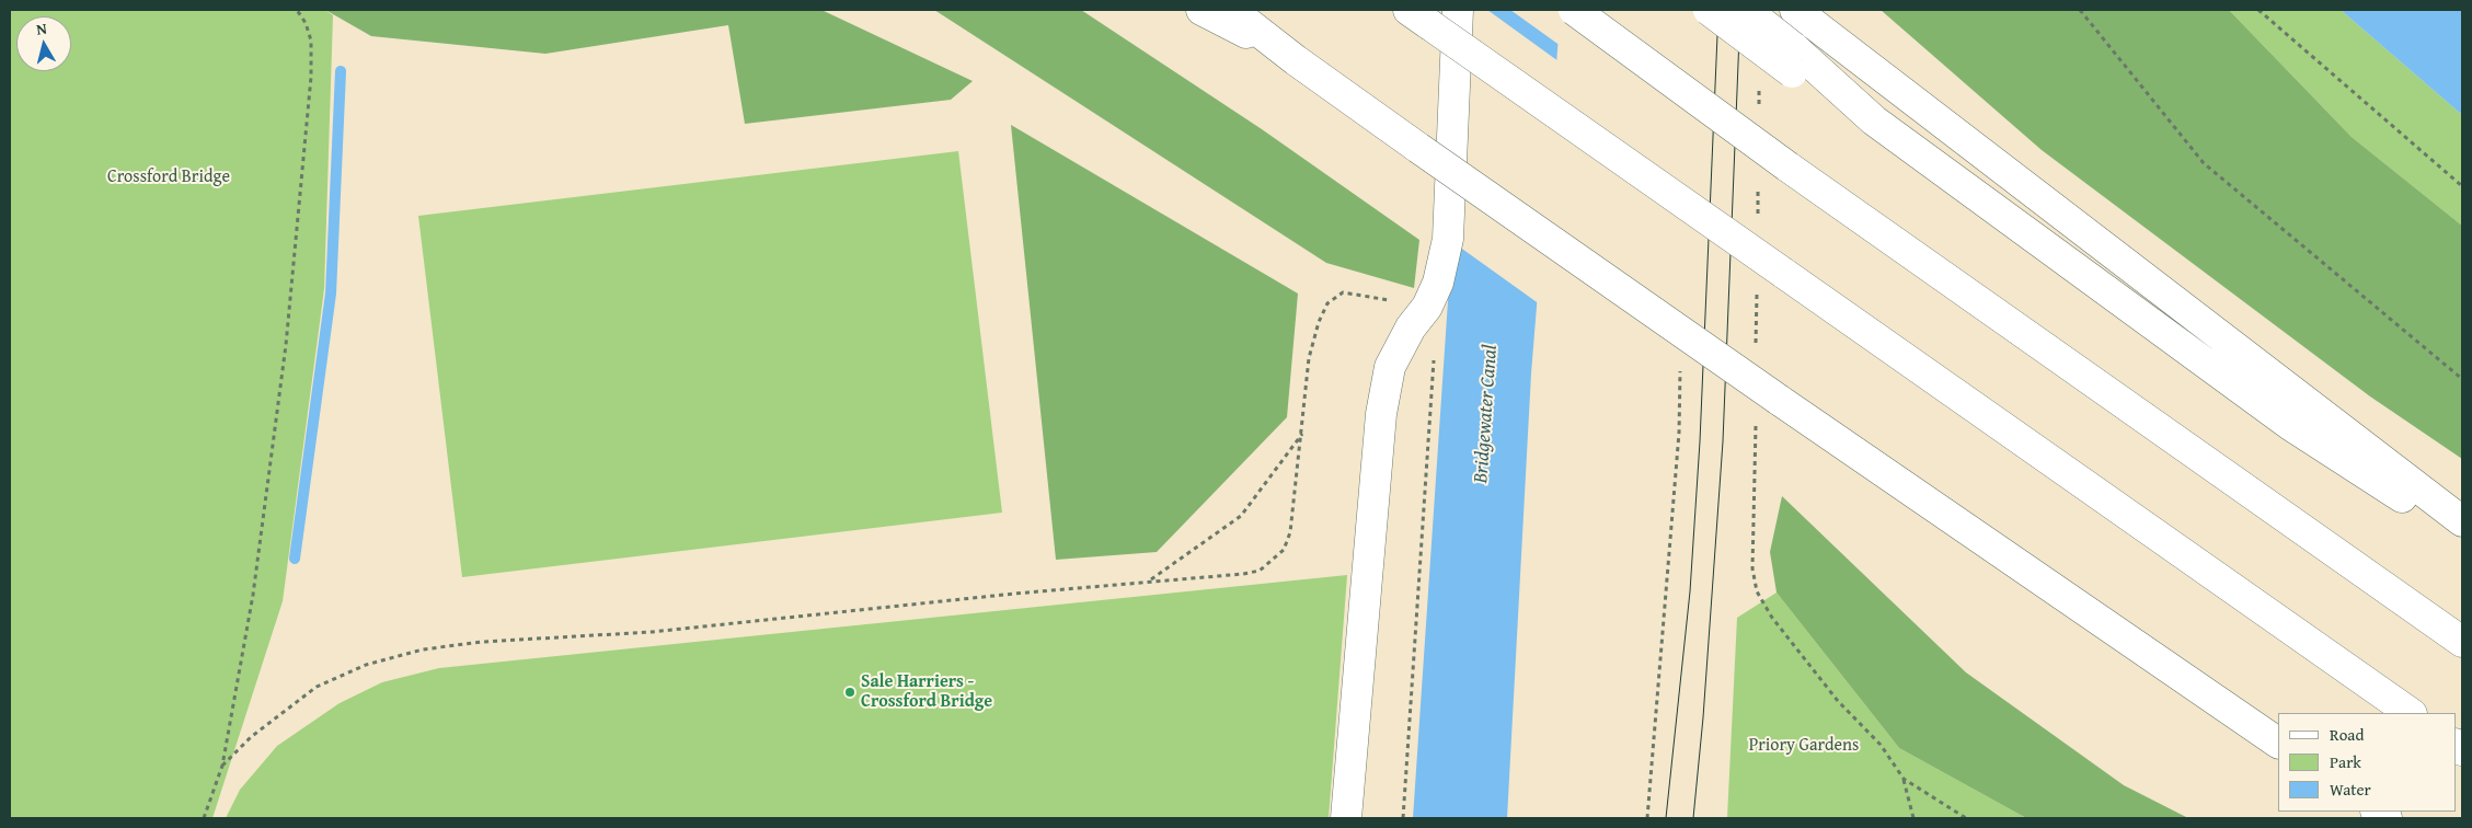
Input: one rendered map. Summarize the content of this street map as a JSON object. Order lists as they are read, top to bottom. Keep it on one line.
{"water":["Bridgewater Canal"],"parks":["Crossford Bridge","Priory Gardens"],"places":["Sale Harriers - Crossford Bridge"],"legend":["Road","Park","Water"],"north":"top"}
